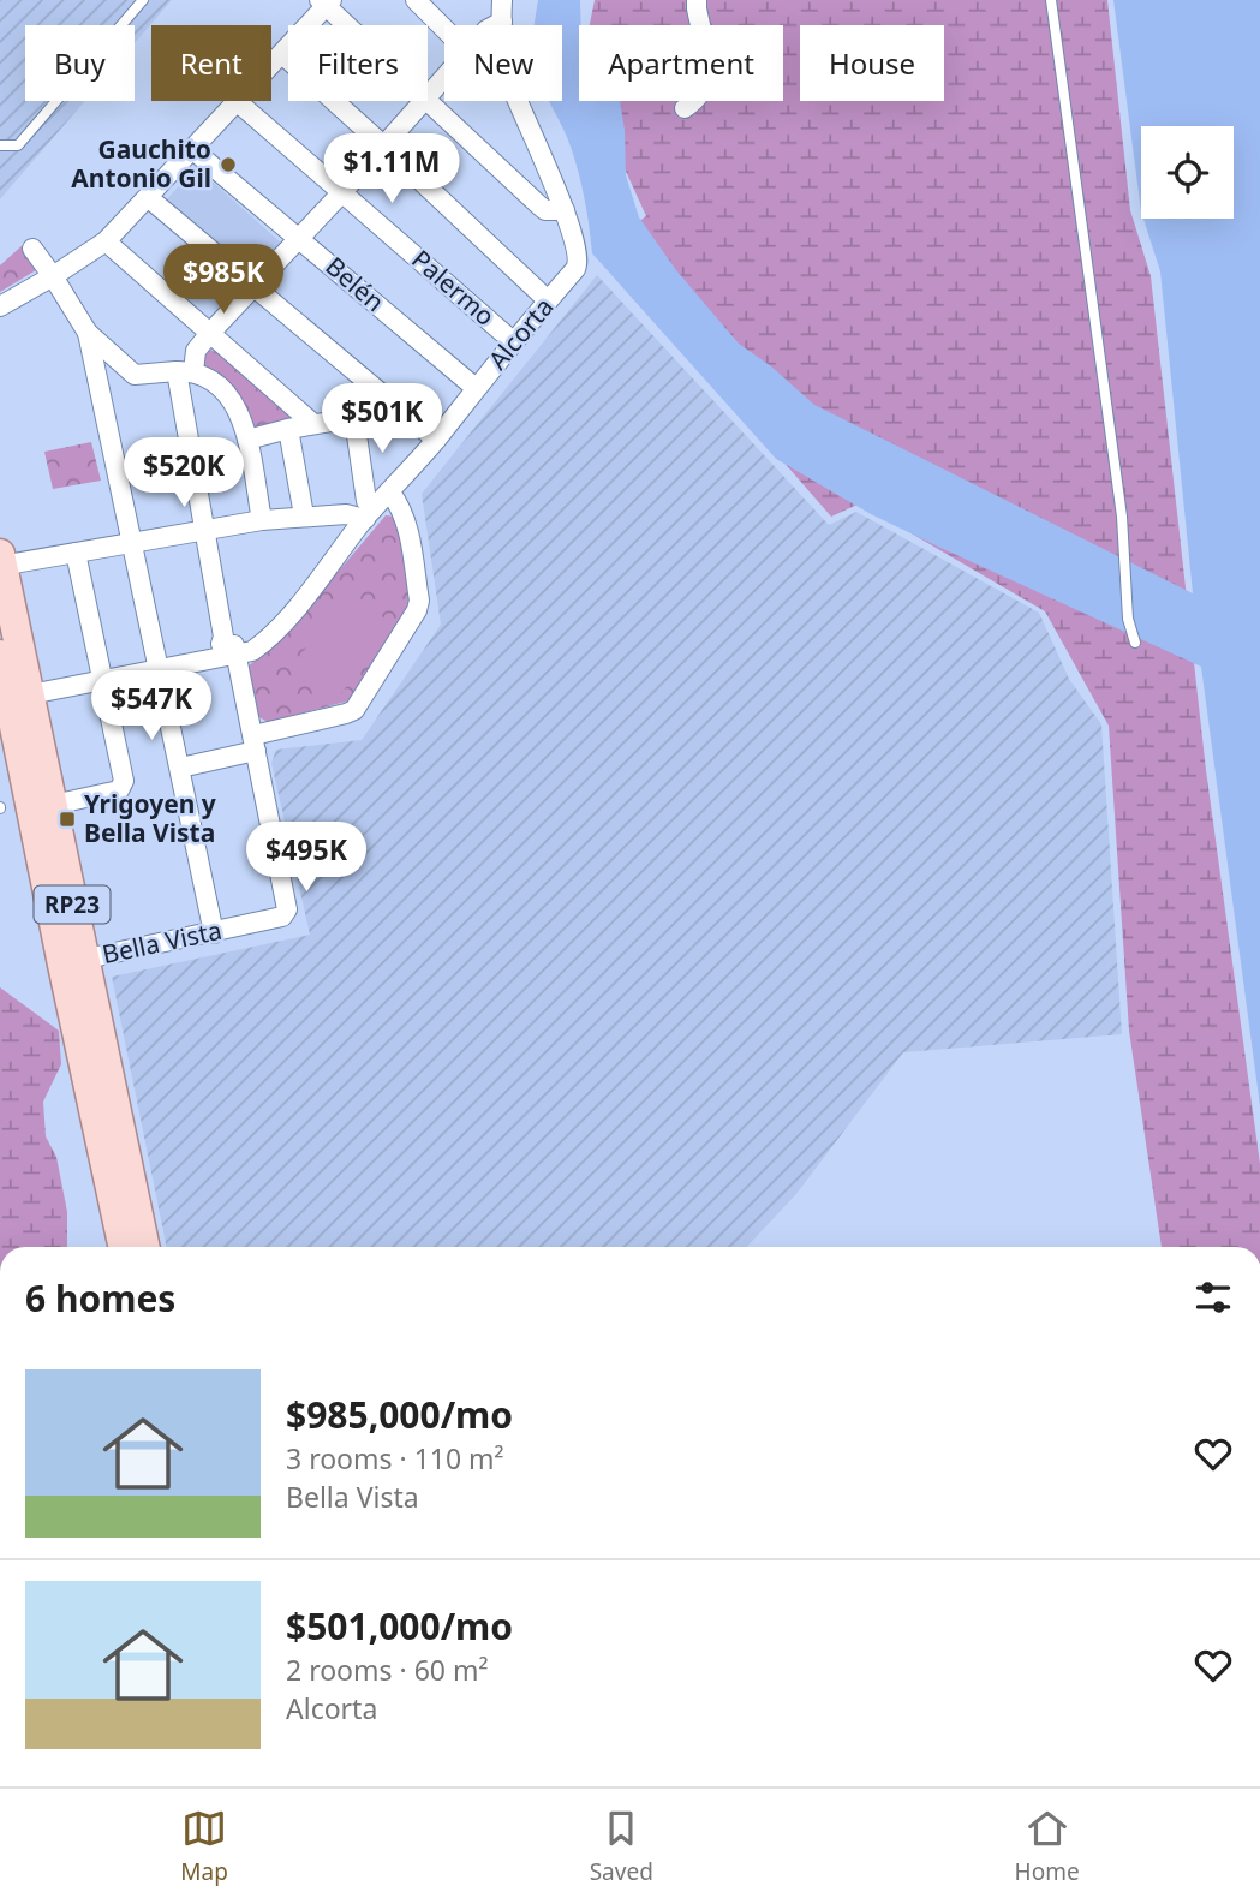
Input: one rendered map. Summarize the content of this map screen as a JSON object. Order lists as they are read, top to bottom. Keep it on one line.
{"streets":{"main road":["RP23"],"street":["Belén","Palermo","Alcorta","Bella Vista"]},"crossings":[["Belén","Alcorta"],["Palermo","Alcorta"],["Alcorta","RP23"],["Alcorta","Bella Vista"],["RP23","Bella Vista"]],"places":{"other":["Gauchito Antonio Gil"],"transit":["Yrigoyen y Bella Vista"]},"page":{"chip":["Buy","Rent","Filters","New","Apartment","House"],"price":["$1.11M","$985K","$501K","$520K","$547K","$495K"],"heading":"6 homes","list":[{"name":"$985,000/mo","note":"3 rooms · 110 m² · Bella Vista"},{"name":"$501,000/mo","note":"2 rooms · 60 m² · Alcorta"}],"tabs":["Map","Saved","Home"]}}
